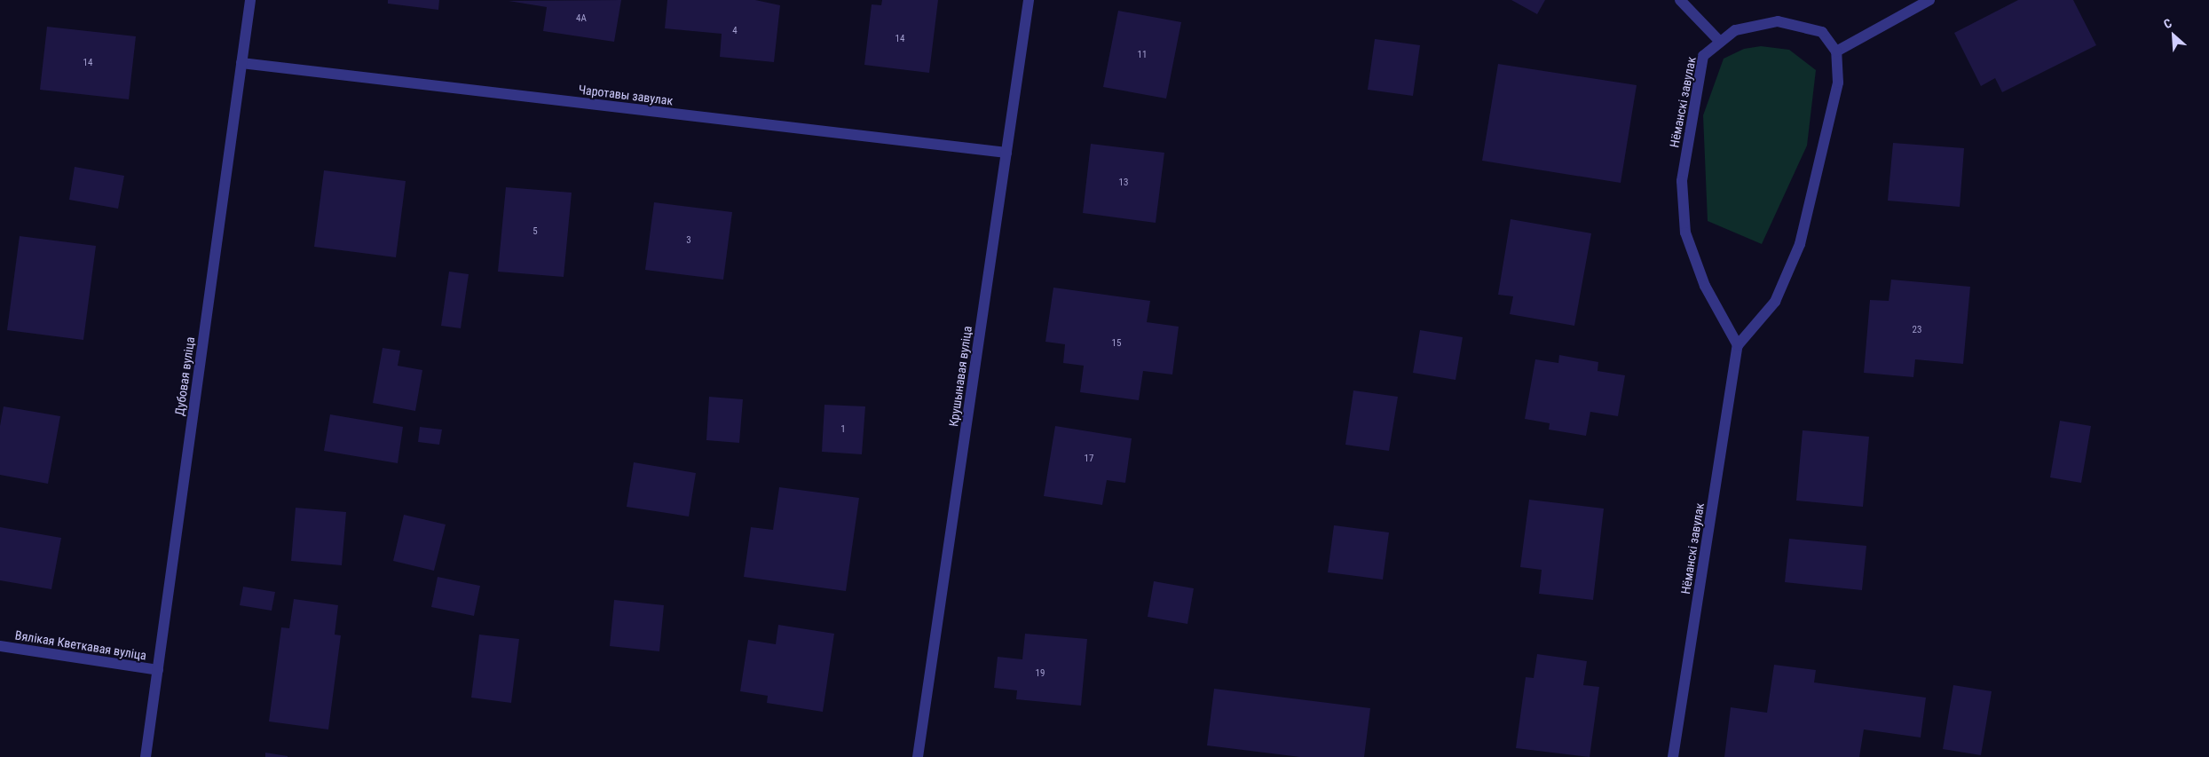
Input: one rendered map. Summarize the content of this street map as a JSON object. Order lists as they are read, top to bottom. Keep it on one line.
{"streets":{"street":["Чаротавы завулак","Нёманскі завулак","Дубовая вуліца","Крушынавая вуліца","Вялікая Кветкавая вуліца"]},"crossings":[["Чаротавы завулак","Дубовая вуліца"],["Чаротавы завулак","Крушынавая вуліца"],["Дубовая вуліца","Вялікая Кветкавая вуліца"]],"house_numbers":["4А","4","14","11","14","13","5","3","23","15","1","17","19"],"north":"top left"}
